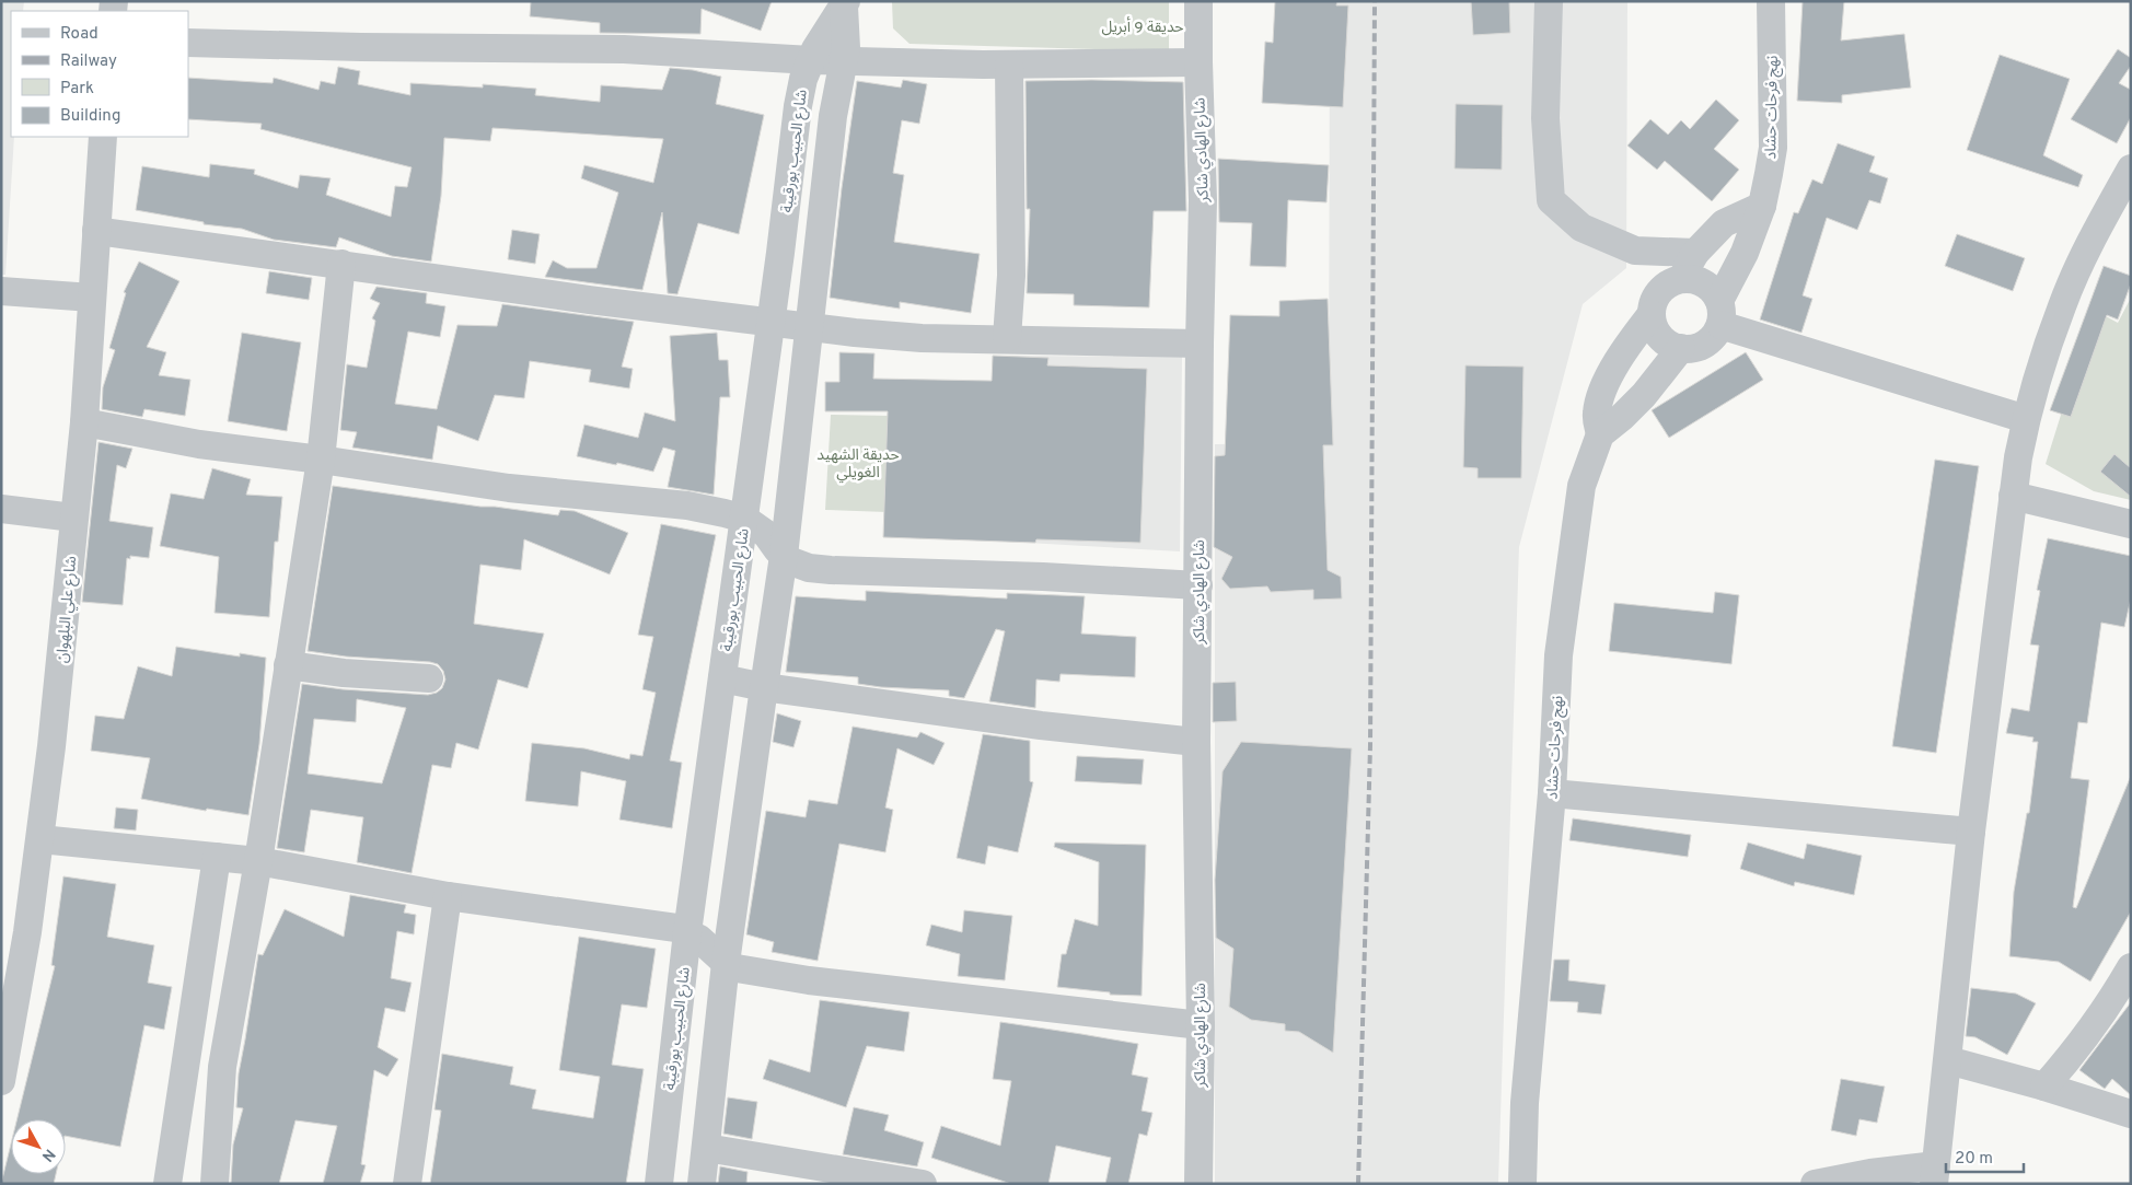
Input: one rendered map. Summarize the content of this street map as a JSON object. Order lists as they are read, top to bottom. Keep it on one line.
{"streets":{"street":["نهج فرحات حشاد","شارع الهادي شاكر","شارع الحبيب بورقيبة","شارع علي البلهوان"]},"parks":["حديقة 9 أبريل","حديقة الشهيد الغويلي"],"legend":["Road","Railway","Park","Building"],"scale_bar":"20 m","north":"bottom right"}
